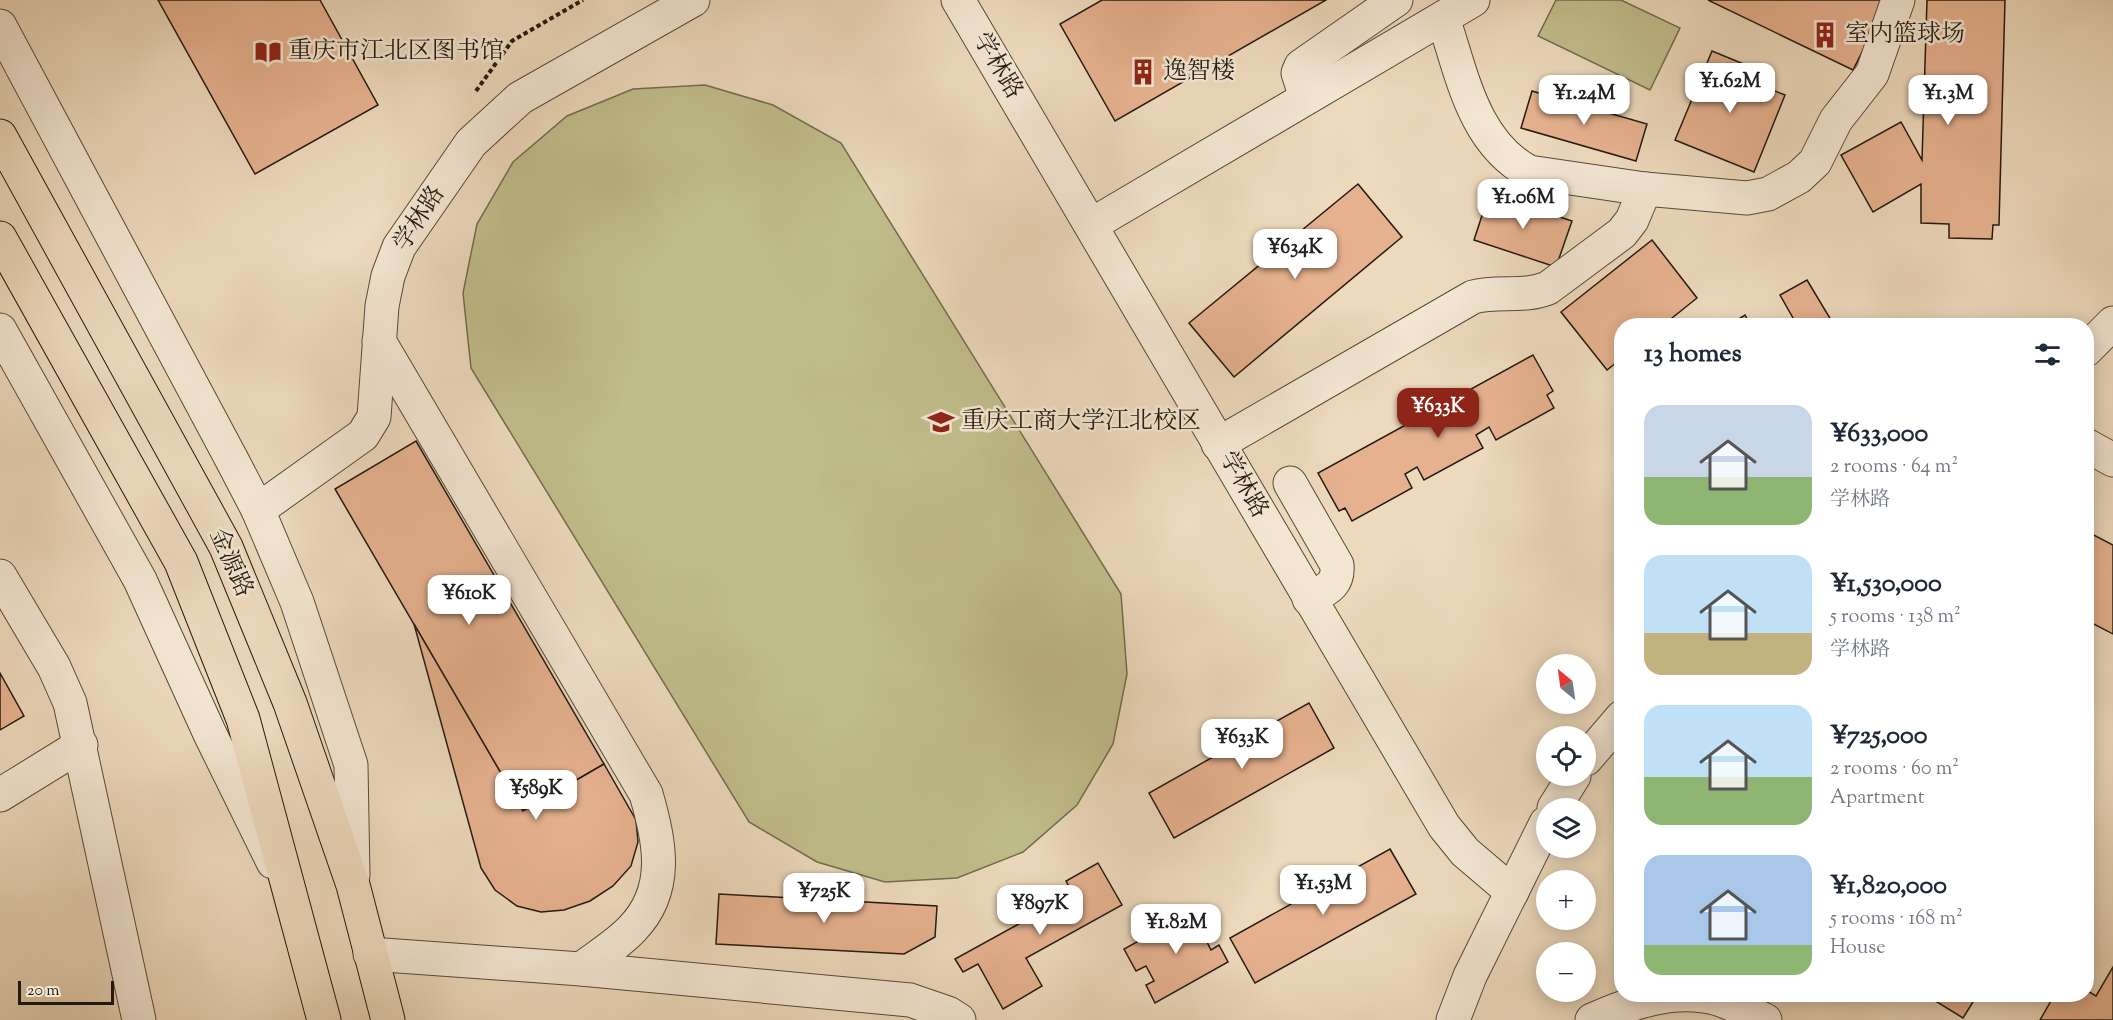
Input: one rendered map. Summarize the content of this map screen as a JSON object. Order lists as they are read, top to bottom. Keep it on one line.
{"streets":{"main road":["金源路"],"street":["学林路"]},"places":{"building":["室内篮球场","逸智楼"],"library":["重庆市江北区图书馆"],"school or university":["重庆工商大学江北校区"]},"scale_bar":"20 m","north":"top left","page":{"price":["¥1.62M","¥1.24M","¥1.3M","¥1.06M","¥634K","¥633K","¥610K","¥633K","¥589K","¥1.53M","¥725K","¥897K","¥1.82M"],"heading":"13 homes","list":[{"name":"¥633,000","note":"2 rooms · 64 m² · 学林路"},{"name":"¥1,530,000","note":"5 rooms · 138 m² · 学林路"},{"name":"¥725,000","note":"2 rooms · 60 m² · Apartment"},{"name":"¥1,820,000","note":"5 rooms · 168 m² · House"}],"map_buttons":["+","−"],"scale":"20 m"}}
